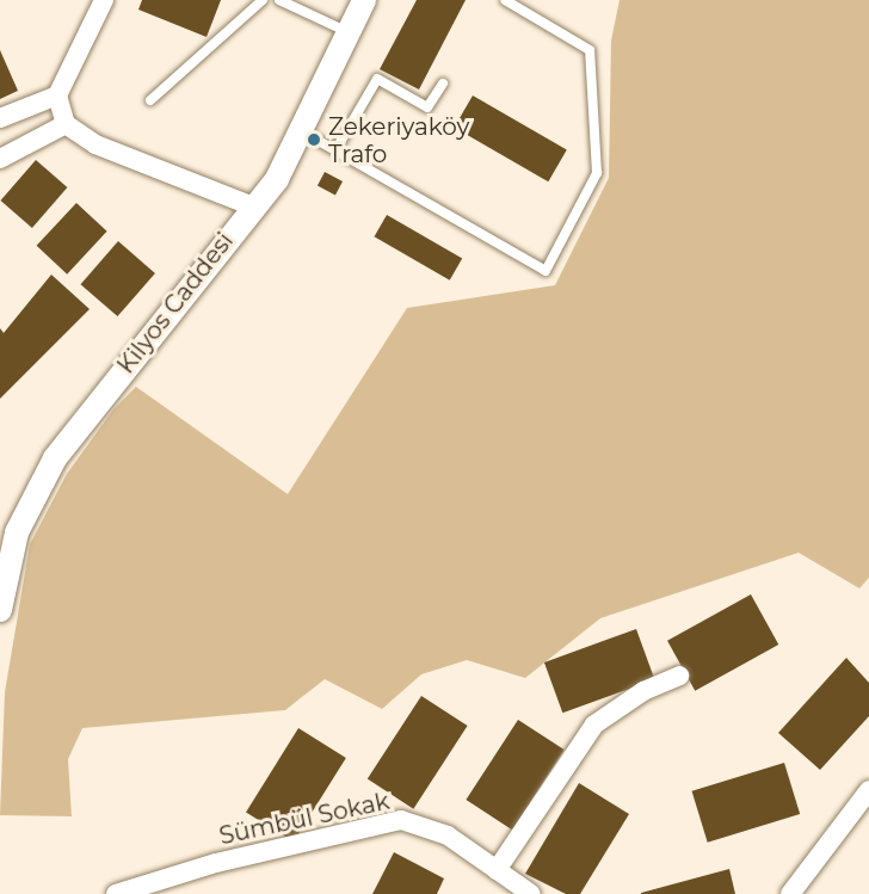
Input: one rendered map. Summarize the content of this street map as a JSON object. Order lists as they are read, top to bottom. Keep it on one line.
{"streets":{"street":["Kilyos Caddesi","Sümbül Sokak"]},"places":["Zekeriyaköy Trafo"]}
